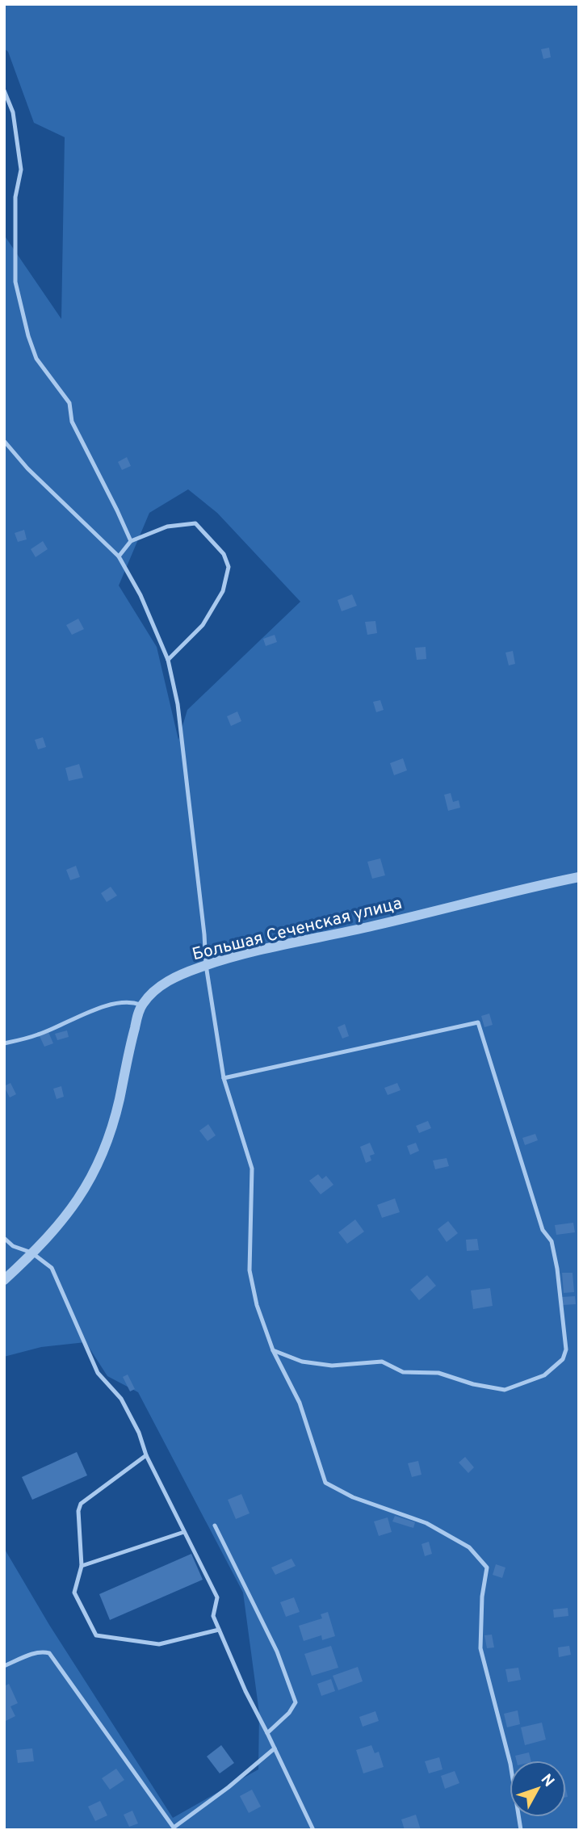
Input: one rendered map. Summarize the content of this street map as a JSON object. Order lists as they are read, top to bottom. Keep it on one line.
{"streets":{"street":["Большая Сеченская улица"]},"north":"top right"}
